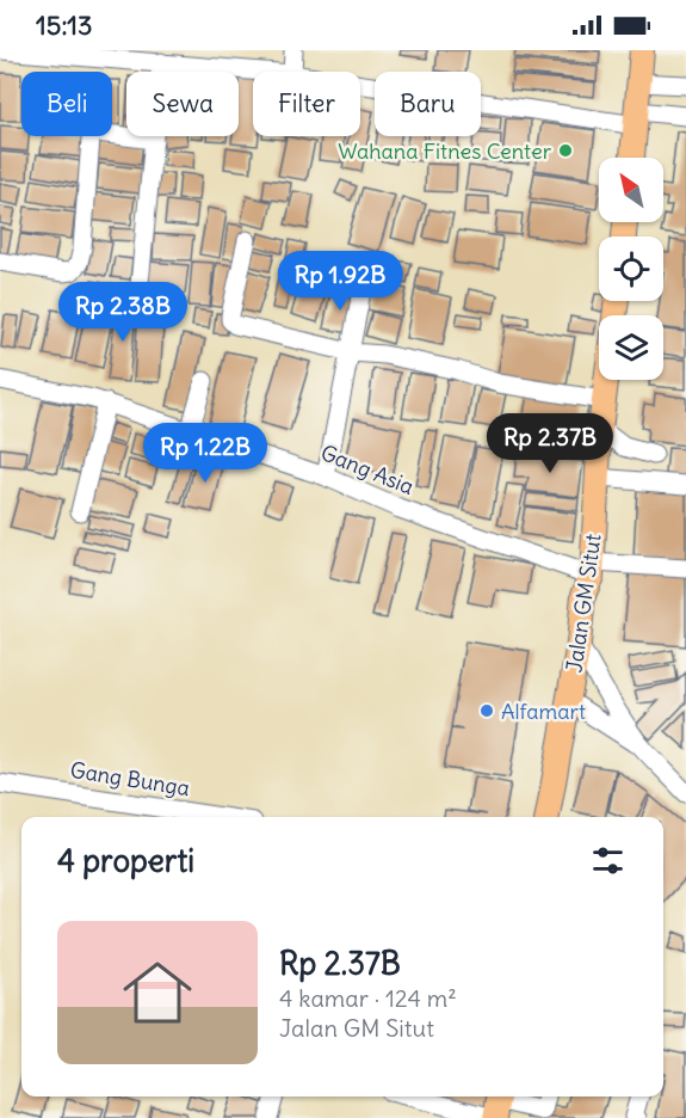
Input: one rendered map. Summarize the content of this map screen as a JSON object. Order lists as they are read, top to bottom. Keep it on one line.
{"streets":{"main road":["Jalan GM Situt"],"street":["Gang Asia","Gang Bunga"]},"crossings":[["Gang Asia","Jalan GM Situt"]],"places":["Wahana Fitnes Center","Alfamart"],"north":"top left","page":{"status":"15:13","chip":["Beli","Sewa","Filter","Baru"],"price":["Rp 1.92B","Rp 2.38B","Rp 2.37B","Rp 1.22B"],"heading":"4 properti","list":[{"name":"Rp 2.37B","note":"4 kamar · 124 m² · Jalan GM Situt"}]}}
